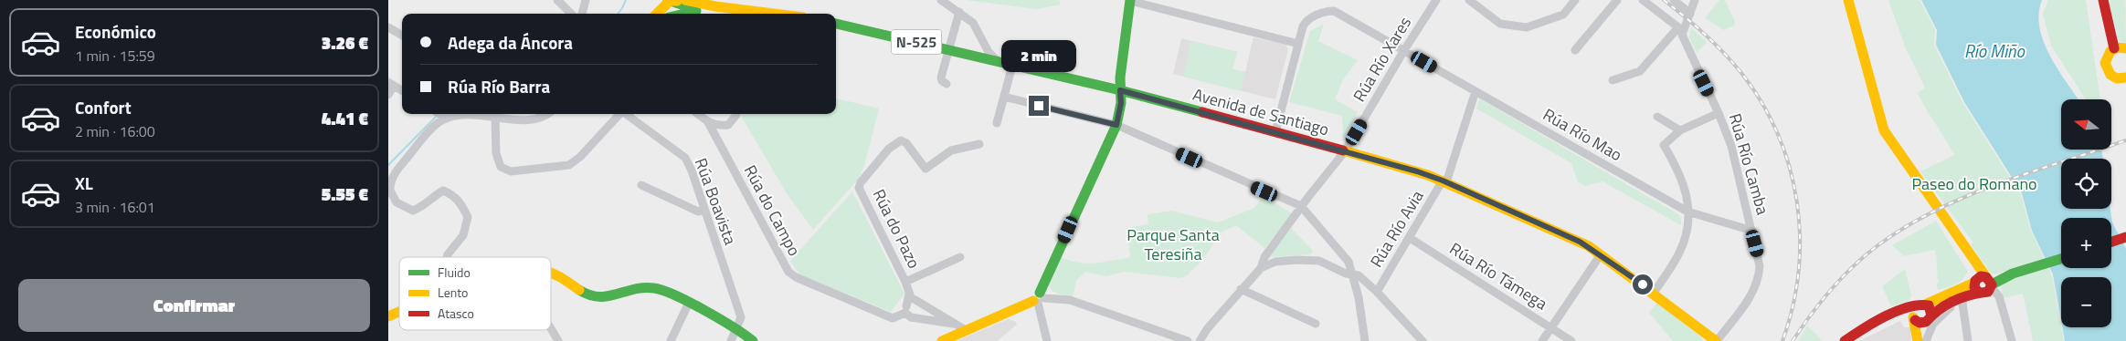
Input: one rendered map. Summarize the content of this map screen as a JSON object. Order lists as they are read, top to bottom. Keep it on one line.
{"streets":{"main road":["N-525","Avenida de Santiago"],"street":["Rúa Río Xares","Rúa Río Mao","Rúa Río Camba","Rúa Boavista","Rúa do Campo","Rúa do Pazo","Rúa Río Avia","Rúa Río Támega"]},"crossings":[["N-525","Avenida de Santiago"],["Rúa Río Xares","Avenida de Santiago"],["Rúa Río Xares","Rúa Río Mao"],["Avenida de Santiago","Rúa Río Camba"],["Avenida de Santiago","Rúa Río Avia"],["Rúa Río Mao","Rúa Río Camba"],["Rúa Río Mao","Rúa Río Avia"],["Rúa do Campo","Rúa do Pazo"],["Rúa Río Avia","Rúa Río Támega"]],"water":["Río Miño"],"parks":["Paseo do Romano","Parque Santa Teresiña"],"legend":["Fluido","Lento","Atasco"],"north":"left","page":{"list":[{"name":"Económico","note":"1 min · 15:59","value":"3.26 €"},{"name":"Confort","note":"2 min · 16:00","value":"4.41 €"},{"name":"XL","note":"3 min · 16:01","value":"5.55 €"}],"banner":["Adega da Áncora","Rúa Río Barra"],"bubble":"2 min","map_buttons":["+","−"],"buttons":"Confirmar"}}
